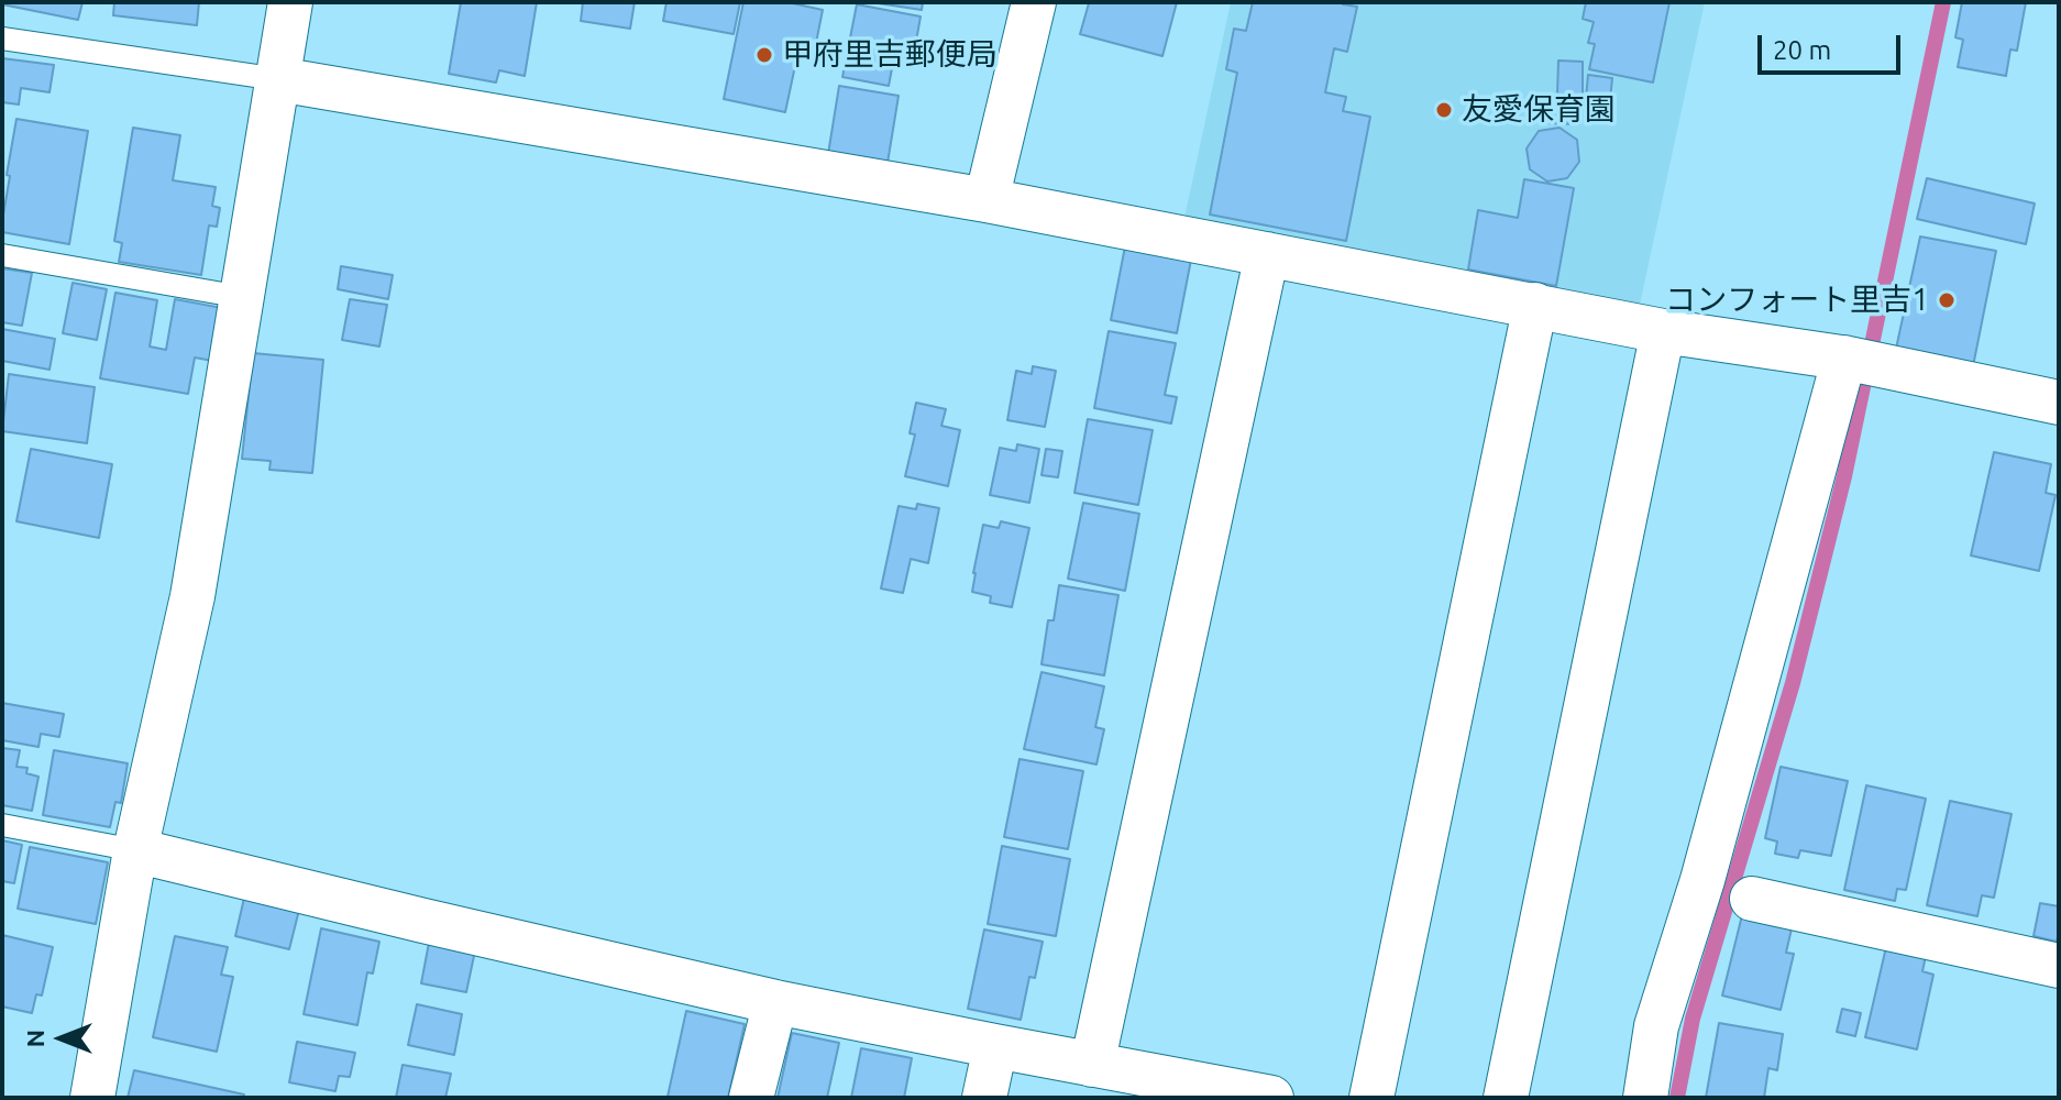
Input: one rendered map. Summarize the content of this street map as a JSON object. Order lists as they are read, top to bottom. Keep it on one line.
{"places":["甲府里吉郵便局","友愛保育園","コンフォート里吉1"],"scale_bar":"20 m","north":"left"}
